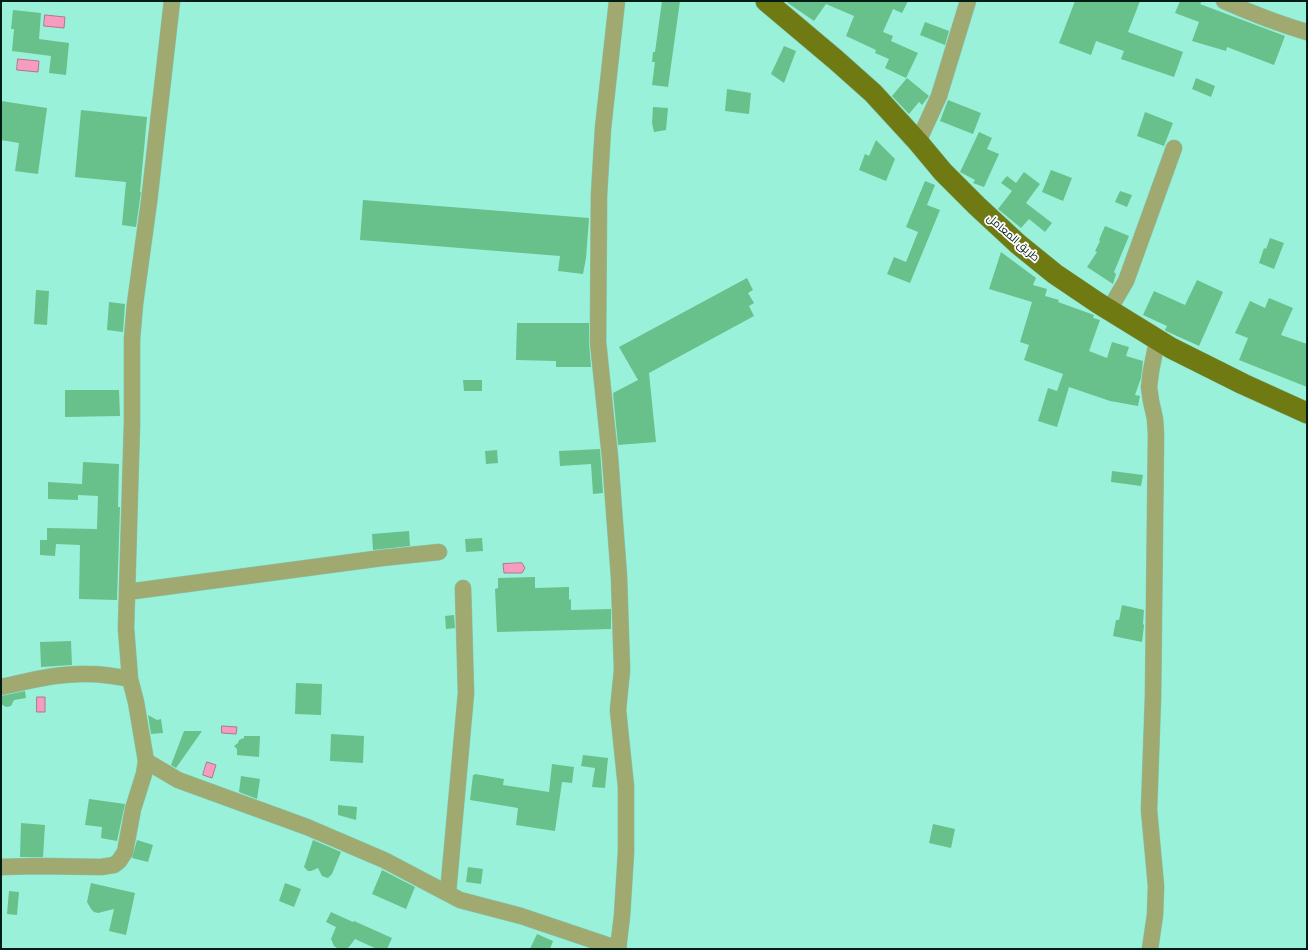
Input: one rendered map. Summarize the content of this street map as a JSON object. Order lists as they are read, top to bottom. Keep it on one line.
{"streets":{"main road":["طريق المعامل"]}}
